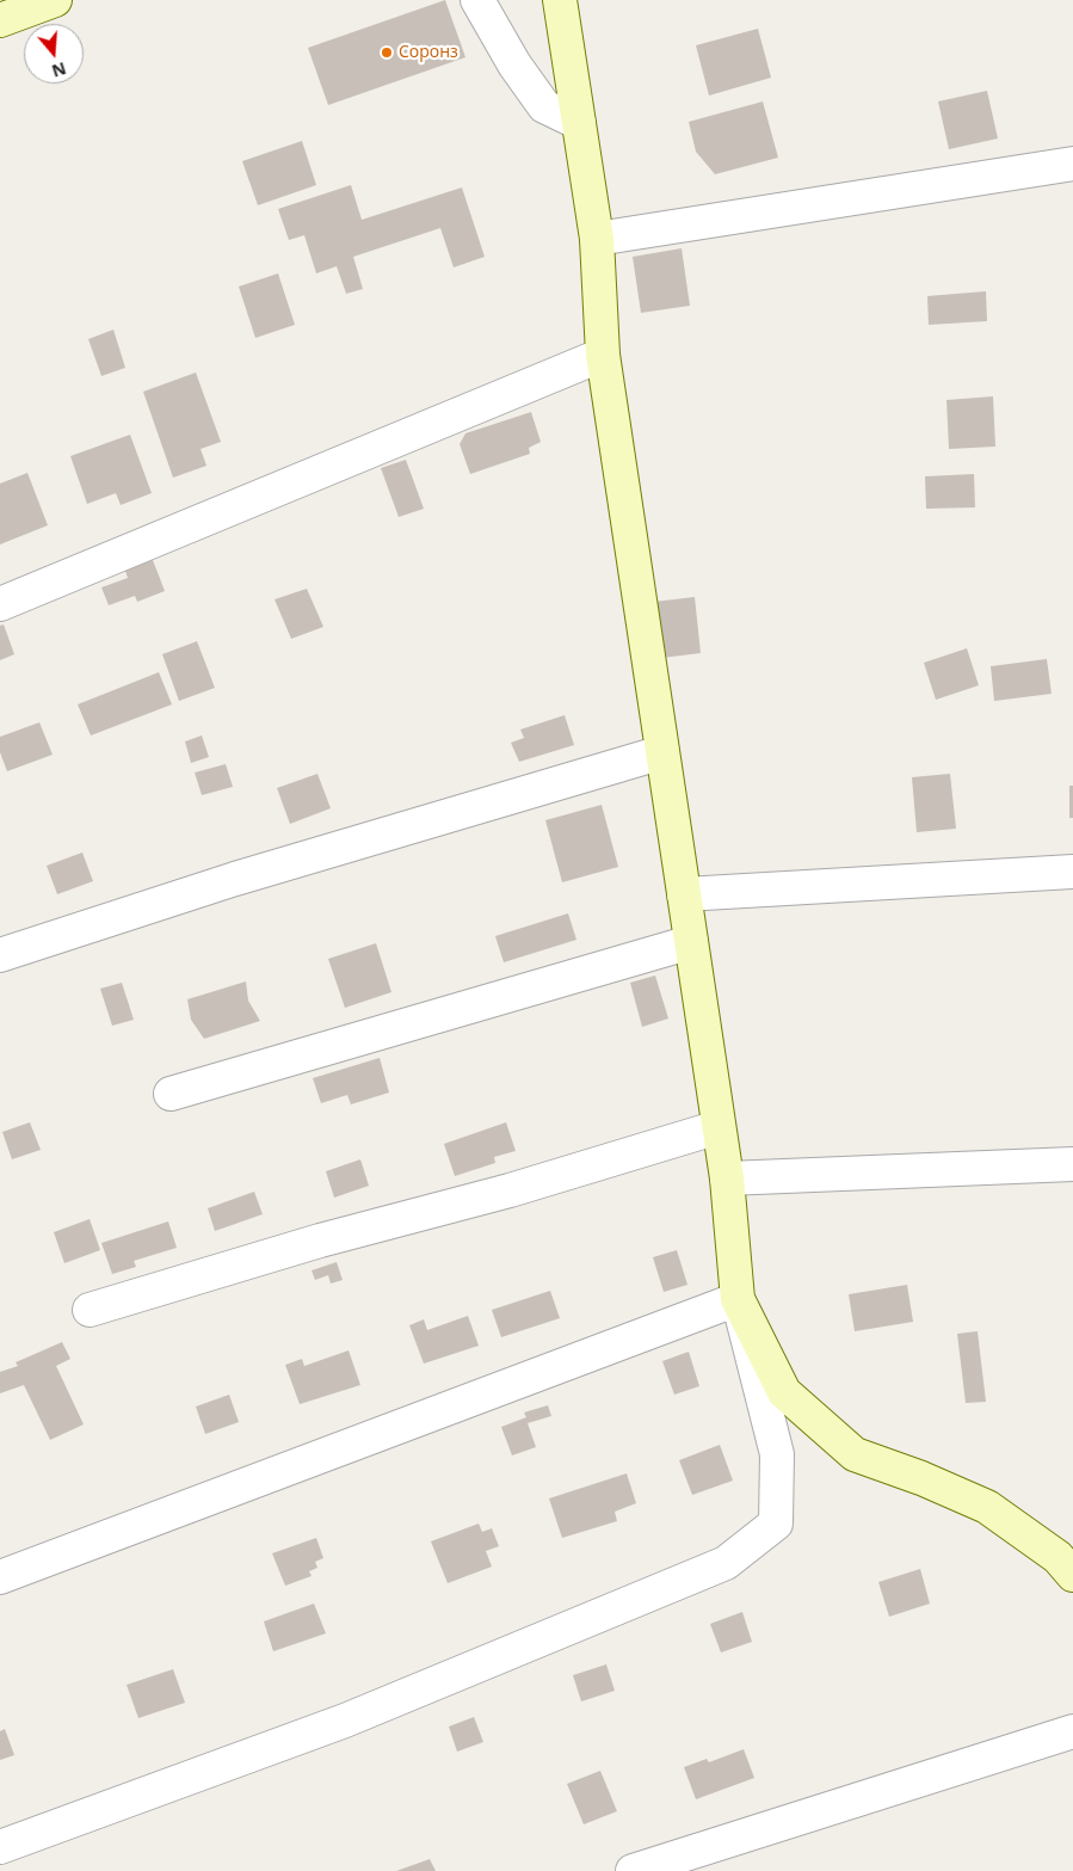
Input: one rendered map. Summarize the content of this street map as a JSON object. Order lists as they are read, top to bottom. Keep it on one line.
{"places":["Соронз"],"north":"bottom"}
